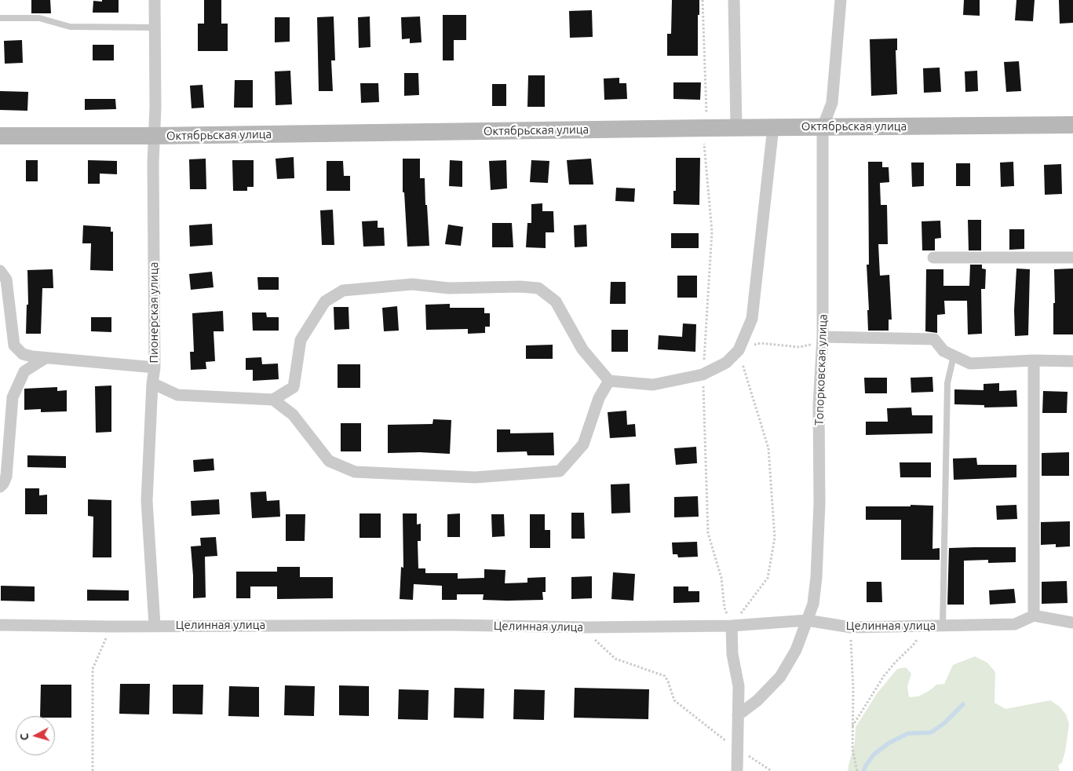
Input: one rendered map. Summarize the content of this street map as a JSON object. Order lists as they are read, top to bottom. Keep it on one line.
{"streets":{"street":["Октябрьская улица","Пионерская улица","Топорковская улица","Целинная улица"]},"crossings":[["Октябрьская улица","Пионерская улица"],["Октябрьская улица","Топорковская улица"],["Пионерская улица","Целинная улица"],["Топорковская улица","Целинная улица"]],"north":"left"}
